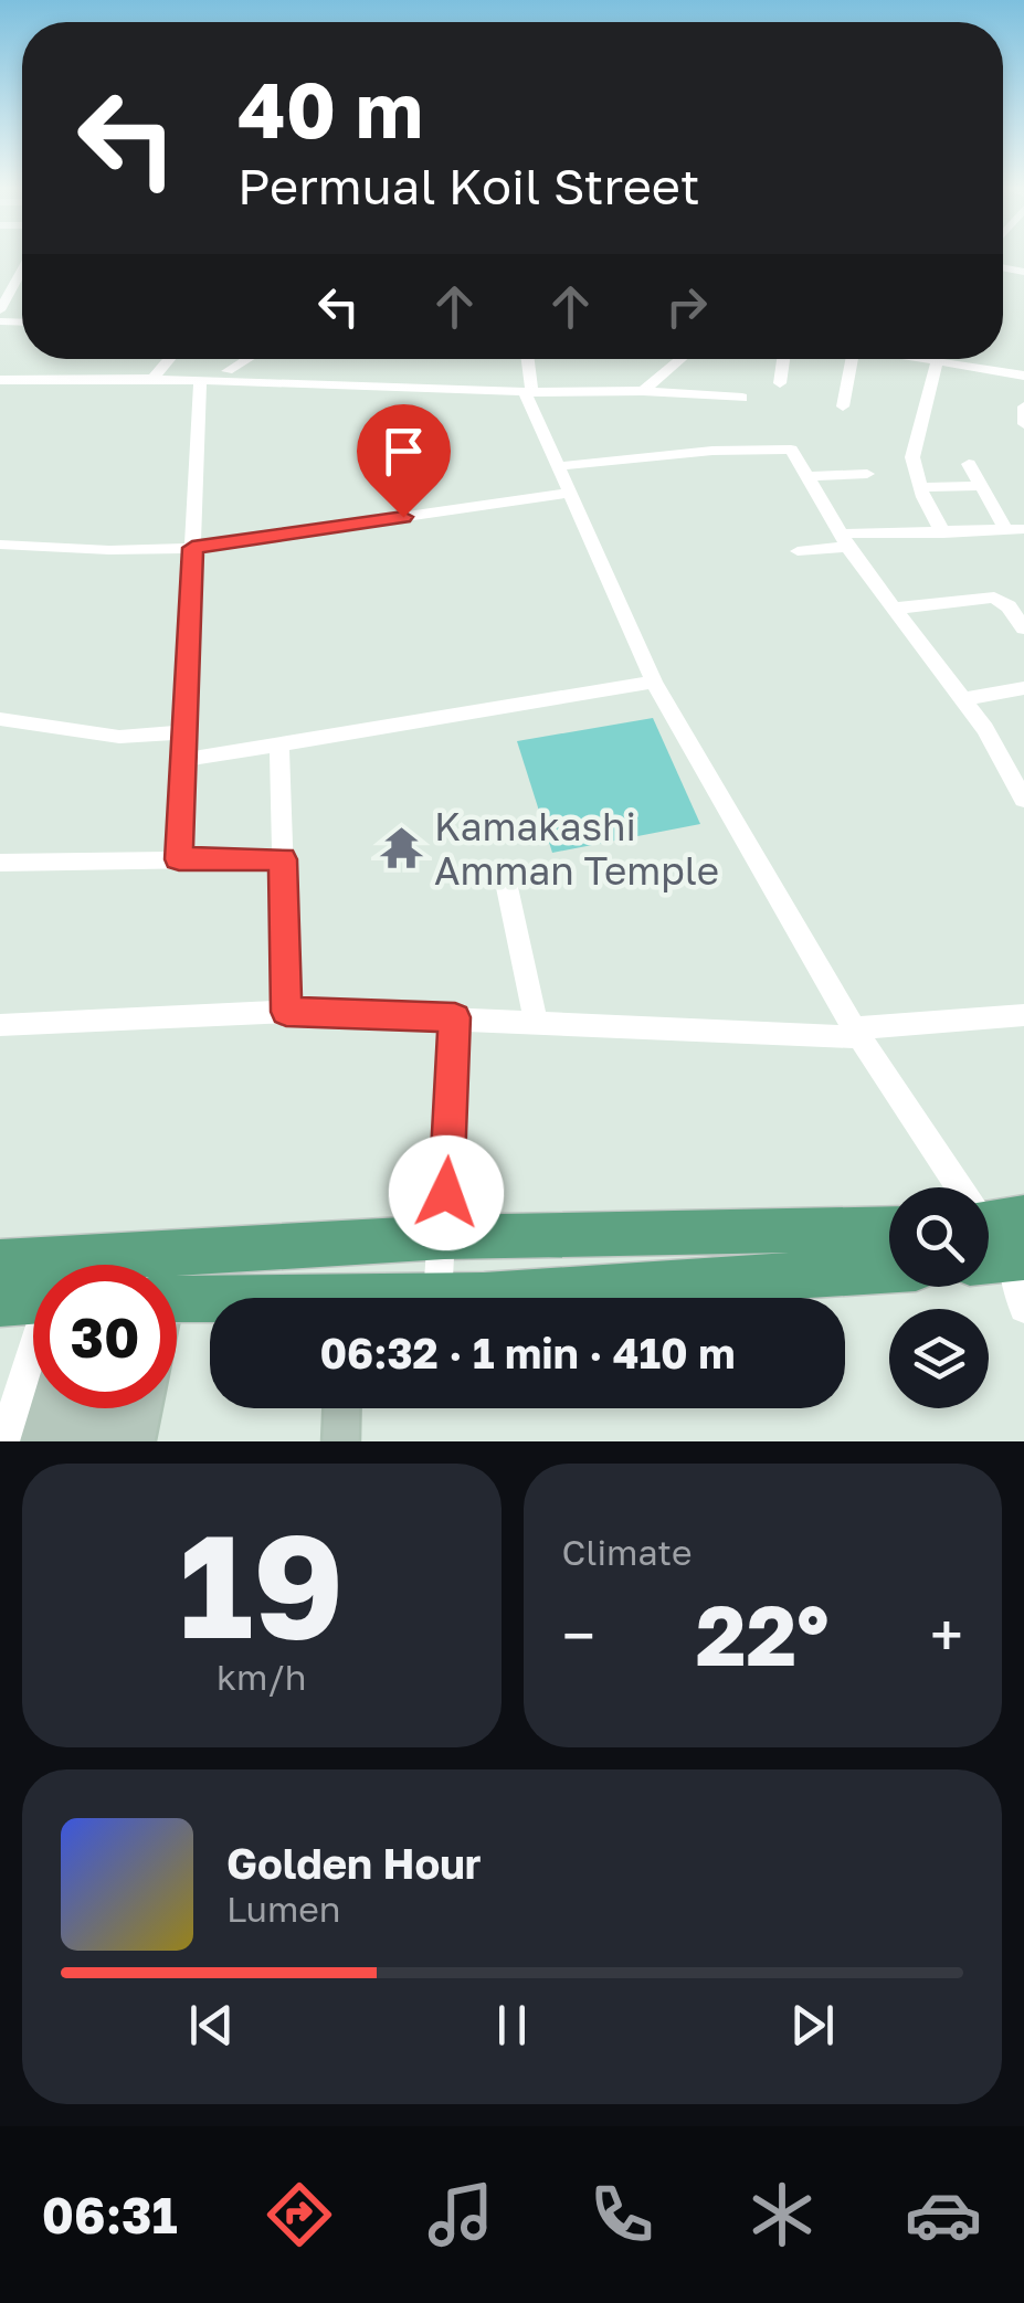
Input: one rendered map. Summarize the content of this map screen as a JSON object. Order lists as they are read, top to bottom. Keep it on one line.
{"places":{"temple":["Kamakashi Amman Temple"]},"page":{"turn":["40 m","Permual Koil Street"],"limit":"30","trip":"06:32 · 1 min · 410 m","tile":[["19","km/h"],"Climate"],"heat":["−","22°","+"],"song":["Golden Hour","Lumen"],"tabs":"06:31"}}
